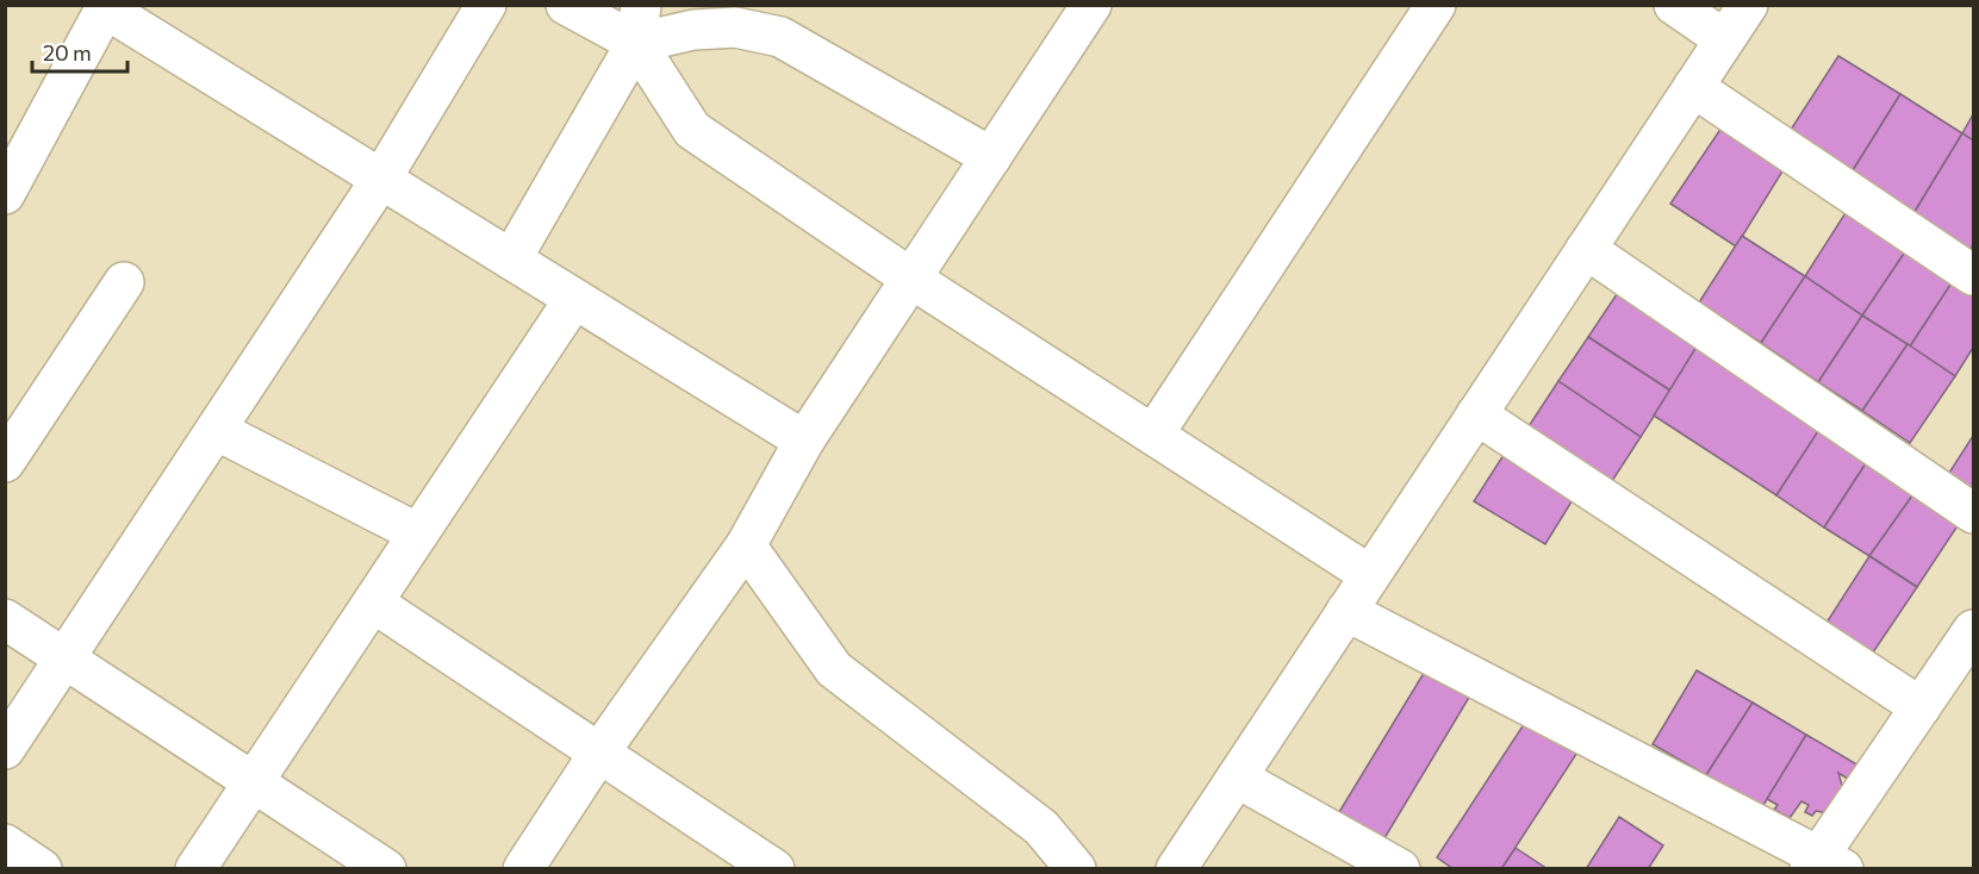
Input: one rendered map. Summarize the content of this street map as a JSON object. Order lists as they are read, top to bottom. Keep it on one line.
{"scale_bar":"20 m"}
